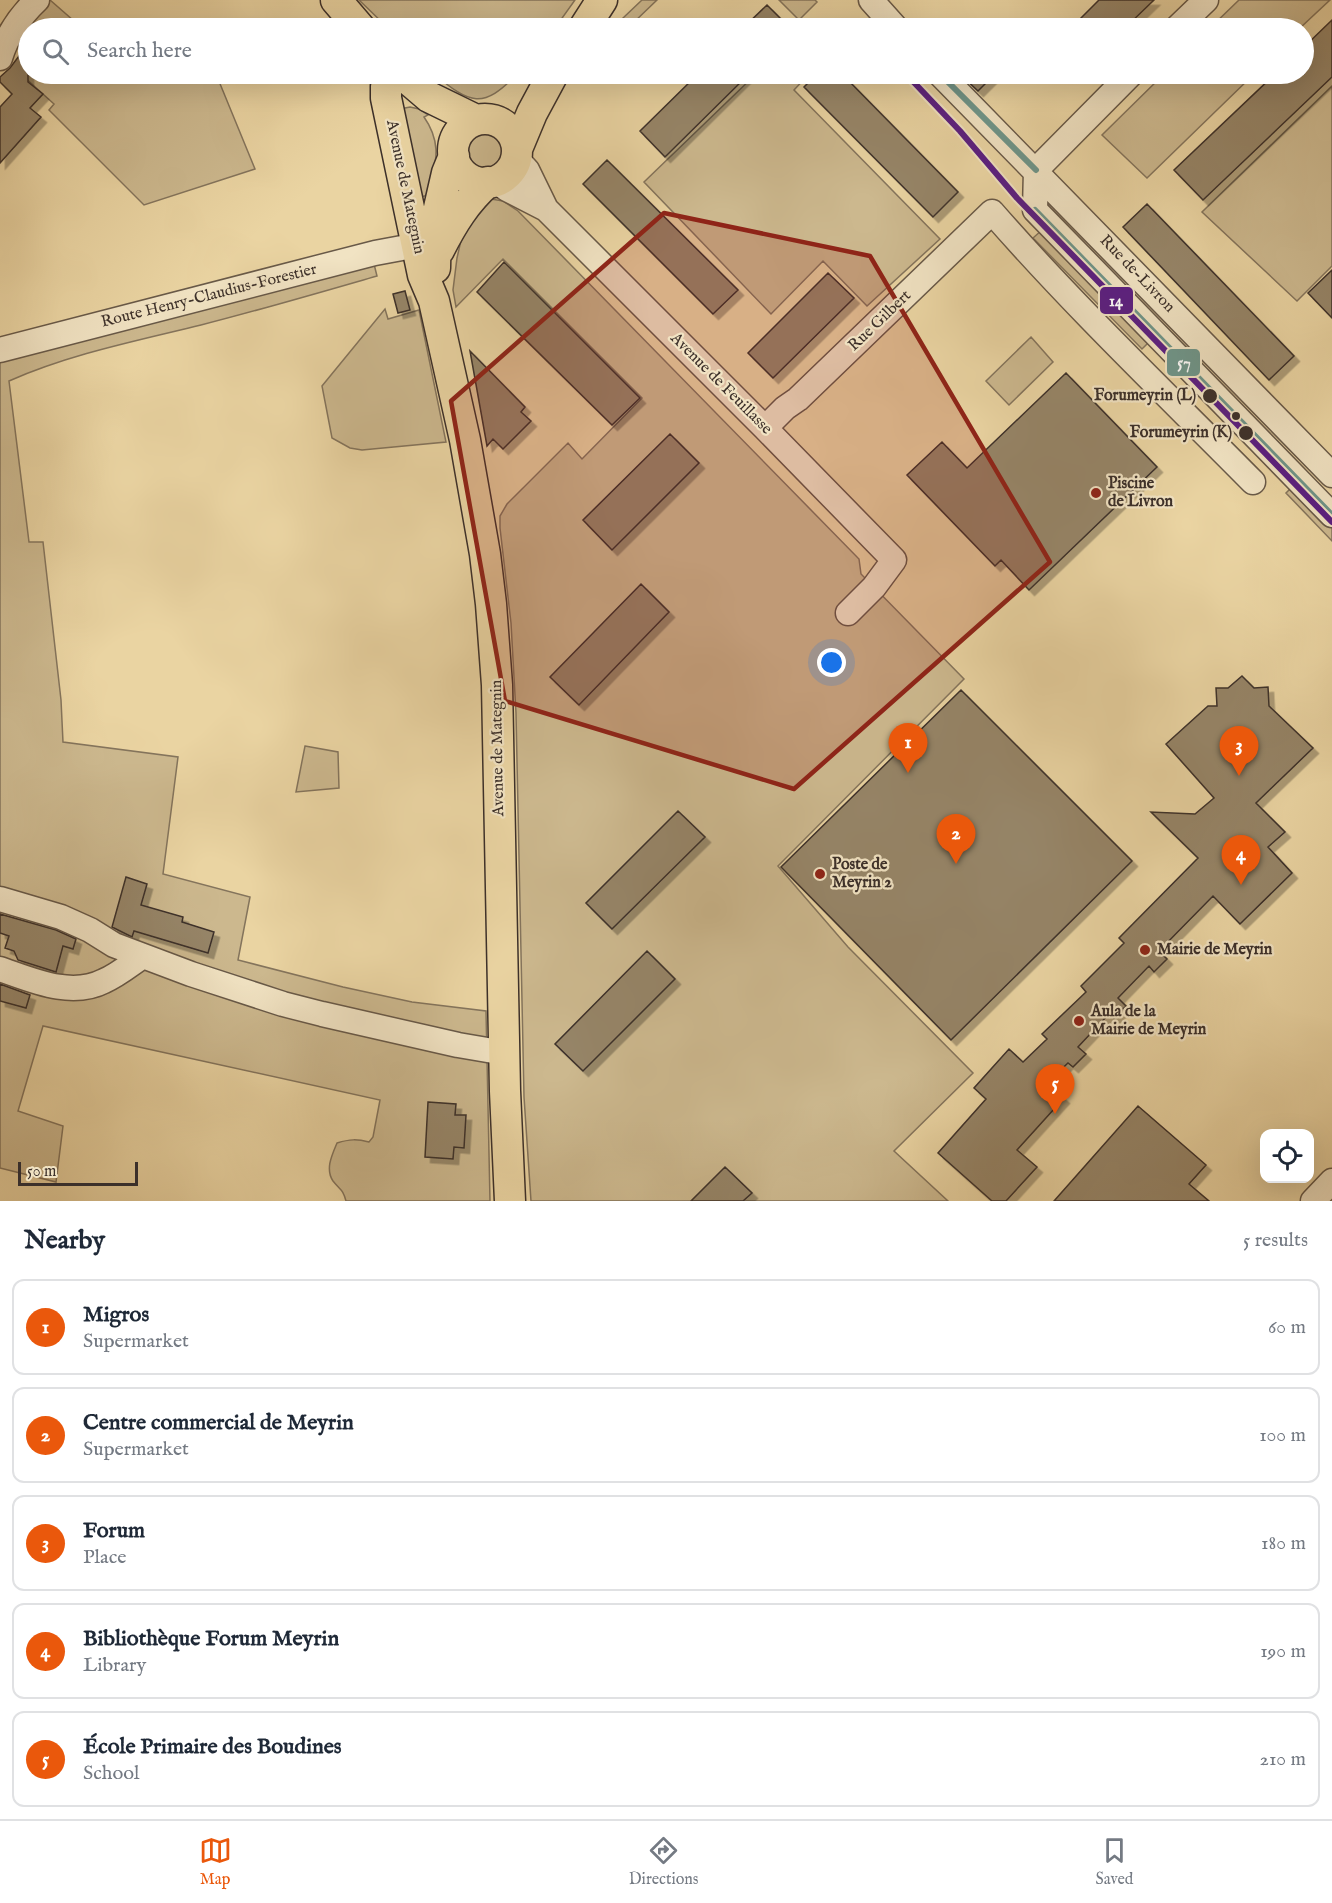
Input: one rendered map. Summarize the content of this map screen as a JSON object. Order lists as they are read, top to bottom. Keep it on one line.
{"streets":{"main road":["Avenue de Mategnin"],"street":["Rue de-Livron","Route Henry-Claudius-Forestier","Rue Gilbert","Avenue de Feuillasse"]},"crossings":[["Avenue de Mategnin","Route Henry-Claudius-Forestier"],["Avenue de Mategnin","Avenue de Feuillasse"],["Rue Gilbert","Avenue de Feuillasse"]],"places":["Forumeyrin (L)","Forumeyrin (K)","Piscine de Livron","Poste de Meyrin 2","Mairie de Meyrin","Aula de la Mairie de Meyrin"],"lines":["transit line 14","transit line 57"],"scale_bar":"50 m","page":{"search":"Search here","pins":["1","3","2","4","5"],"scale":"50 m","heading":["Nearby","5 results"],"list":[{"mark":"1","name":"Migros","note":"Supermarket","value":"60 m"},{"mark":"2","name":"Centre commercial de Meyrin","note":"Supermarket","value":"100 m"},{"mark":"3","name":"Forum","note":"Place","value":"180 m"},{"mark":"4","name":"Bibliothèque Forum Meyrin","note":"Library","value":"190 m"},{"mark":"5","name":"École Primaire des Boudines","note":"School","value":"210 m"}],"nav":["Map","Directions","Saved"]}}
